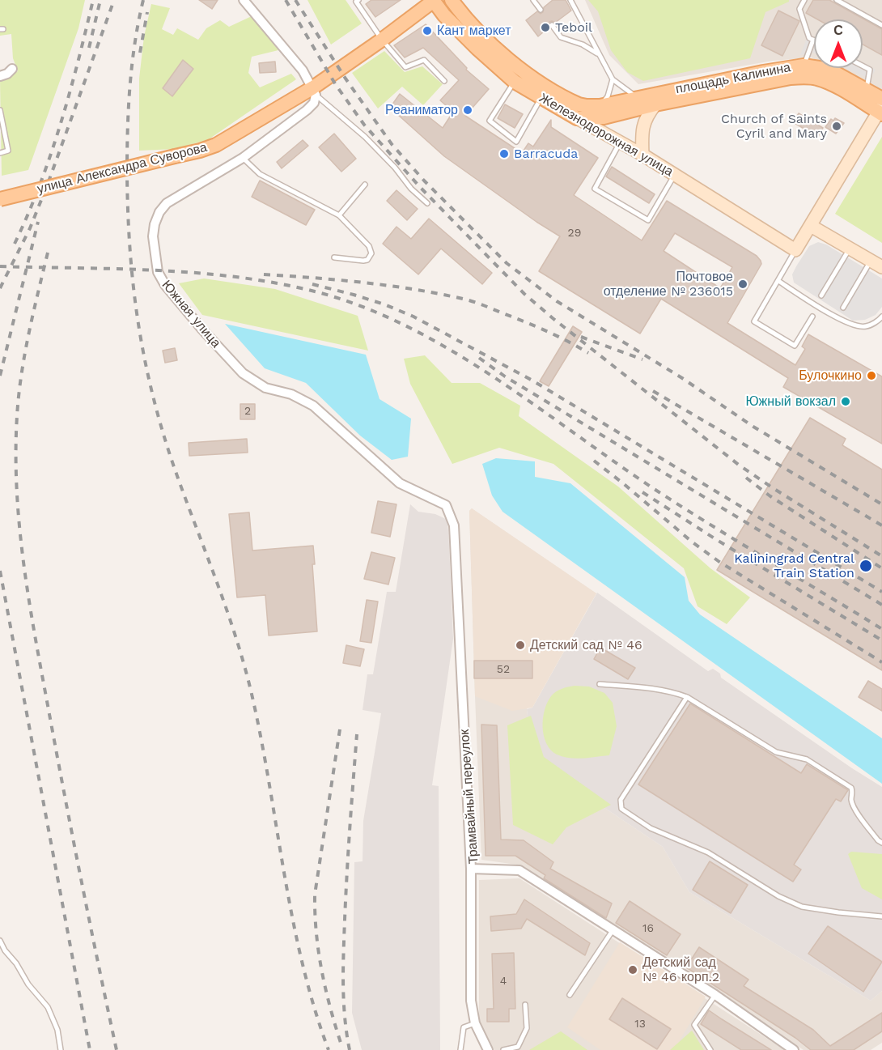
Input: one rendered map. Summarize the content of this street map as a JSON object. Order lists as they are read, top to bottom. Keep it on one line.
{"streets":{"main road":["площадь Калинина","Железнодорожная улица","улица Александра Суворова"],"street":["Южная улица","Трамвайный переулок"]},"crossings":[["площадь Калинина","Железнодорожная улица"],["Железнодорожная улица","улица Александра Суворова"],["улица Александра Суворова","Южная улица"],["Южная улица","Трамвайный переулок"]],"places":["Teboil","Кант маркет","Реаниматор","Church of Saints Cyril and Mary","Barracuda","Почтовое отделение № 236015","Булочкино","Южный вокзал","Kaliningrad Central Train Station","Детский сад № 46","Детский сад № 46 корп.2"],"house_numbers":["29","2","52","16","4","13"],"north":"top"}
